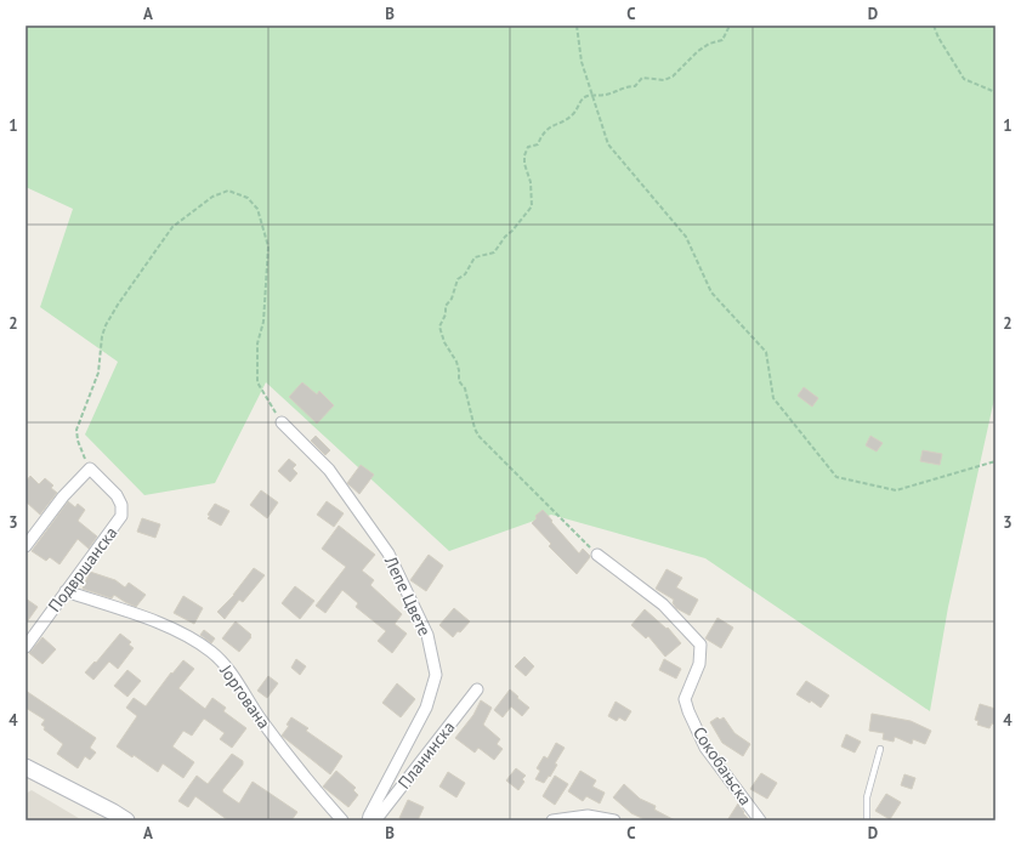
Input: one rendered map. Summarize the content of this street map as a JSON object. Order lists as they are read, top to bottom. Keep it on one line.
{"streets":{"street":["Подвршанска","Лепе Цвете","Јоргована","Планинска","Сокобањска"]},"crossings":[["Подвршанска","Јоргована"]],"grid":{"columns":["A","B","C","D"],"rows":["1","2","3","4"]}}
